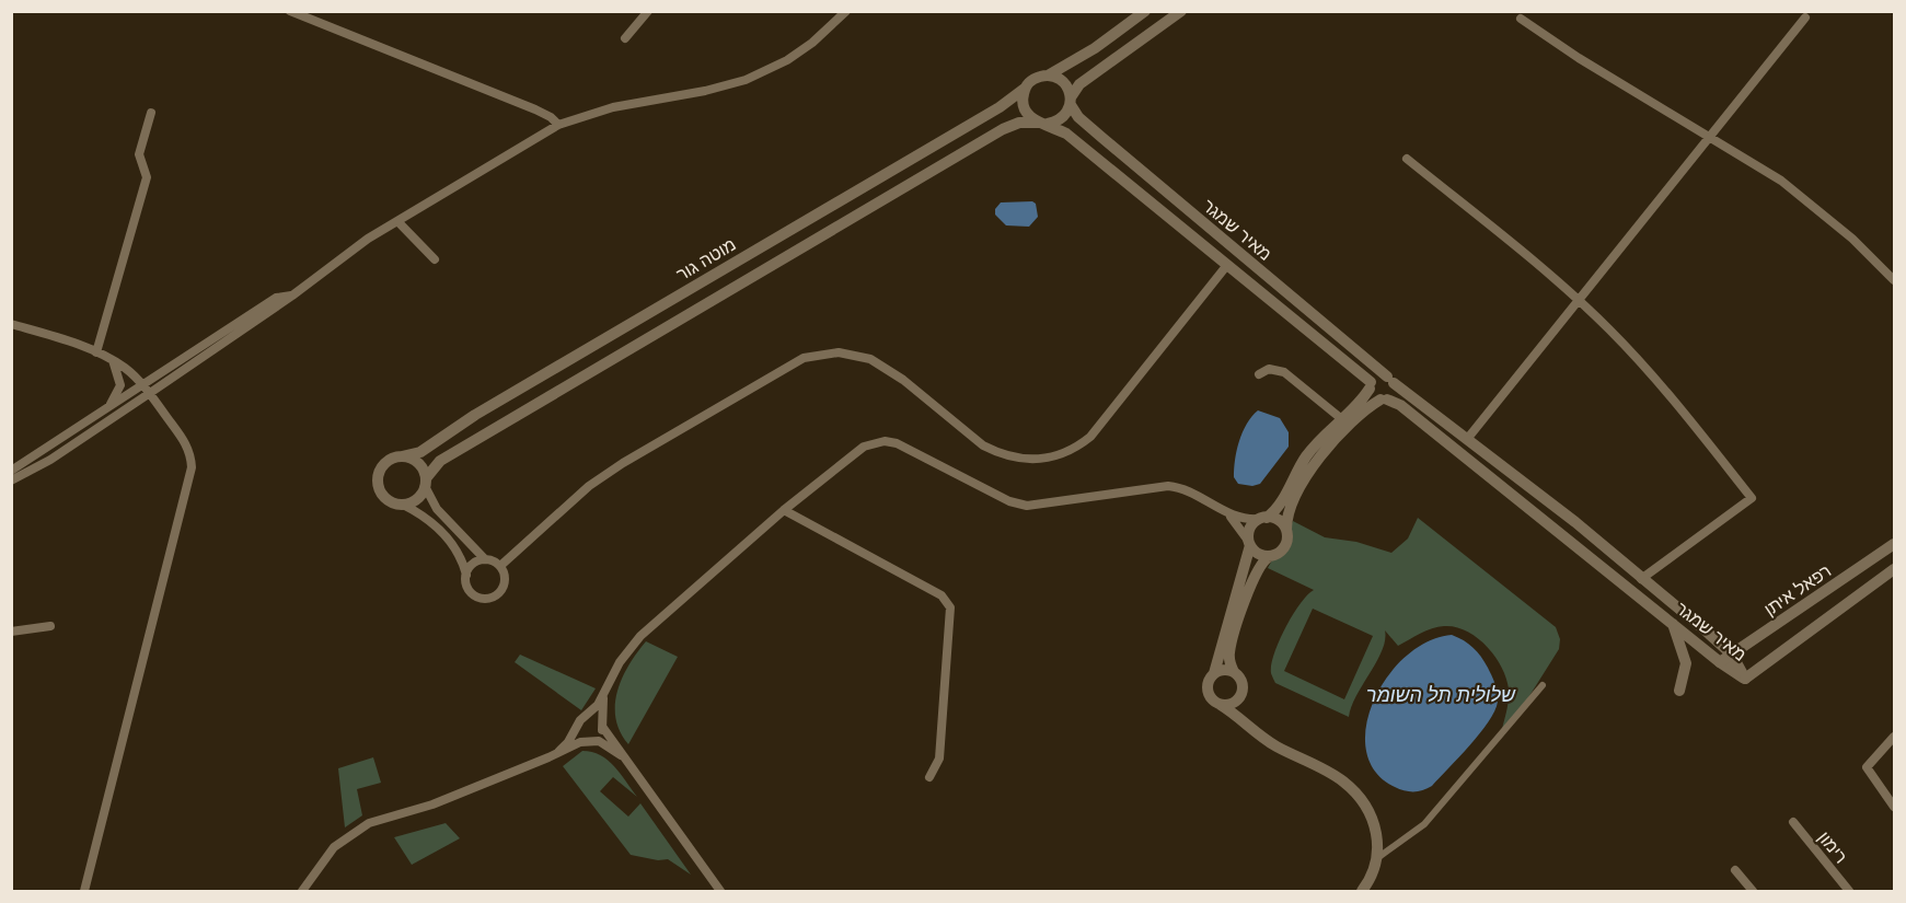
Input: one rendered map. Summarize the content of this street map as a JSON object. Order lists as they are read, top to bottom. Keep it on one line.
{"streets":{"street":["מאיר שמגר","מוטה גור","רפאל איתן","רימון"]},"crossings":[["מאיר שמגר","מוטה גור"],["מאיר שמגר","רפאל איתן"]],"water":["שלולית תל השומר"]}
